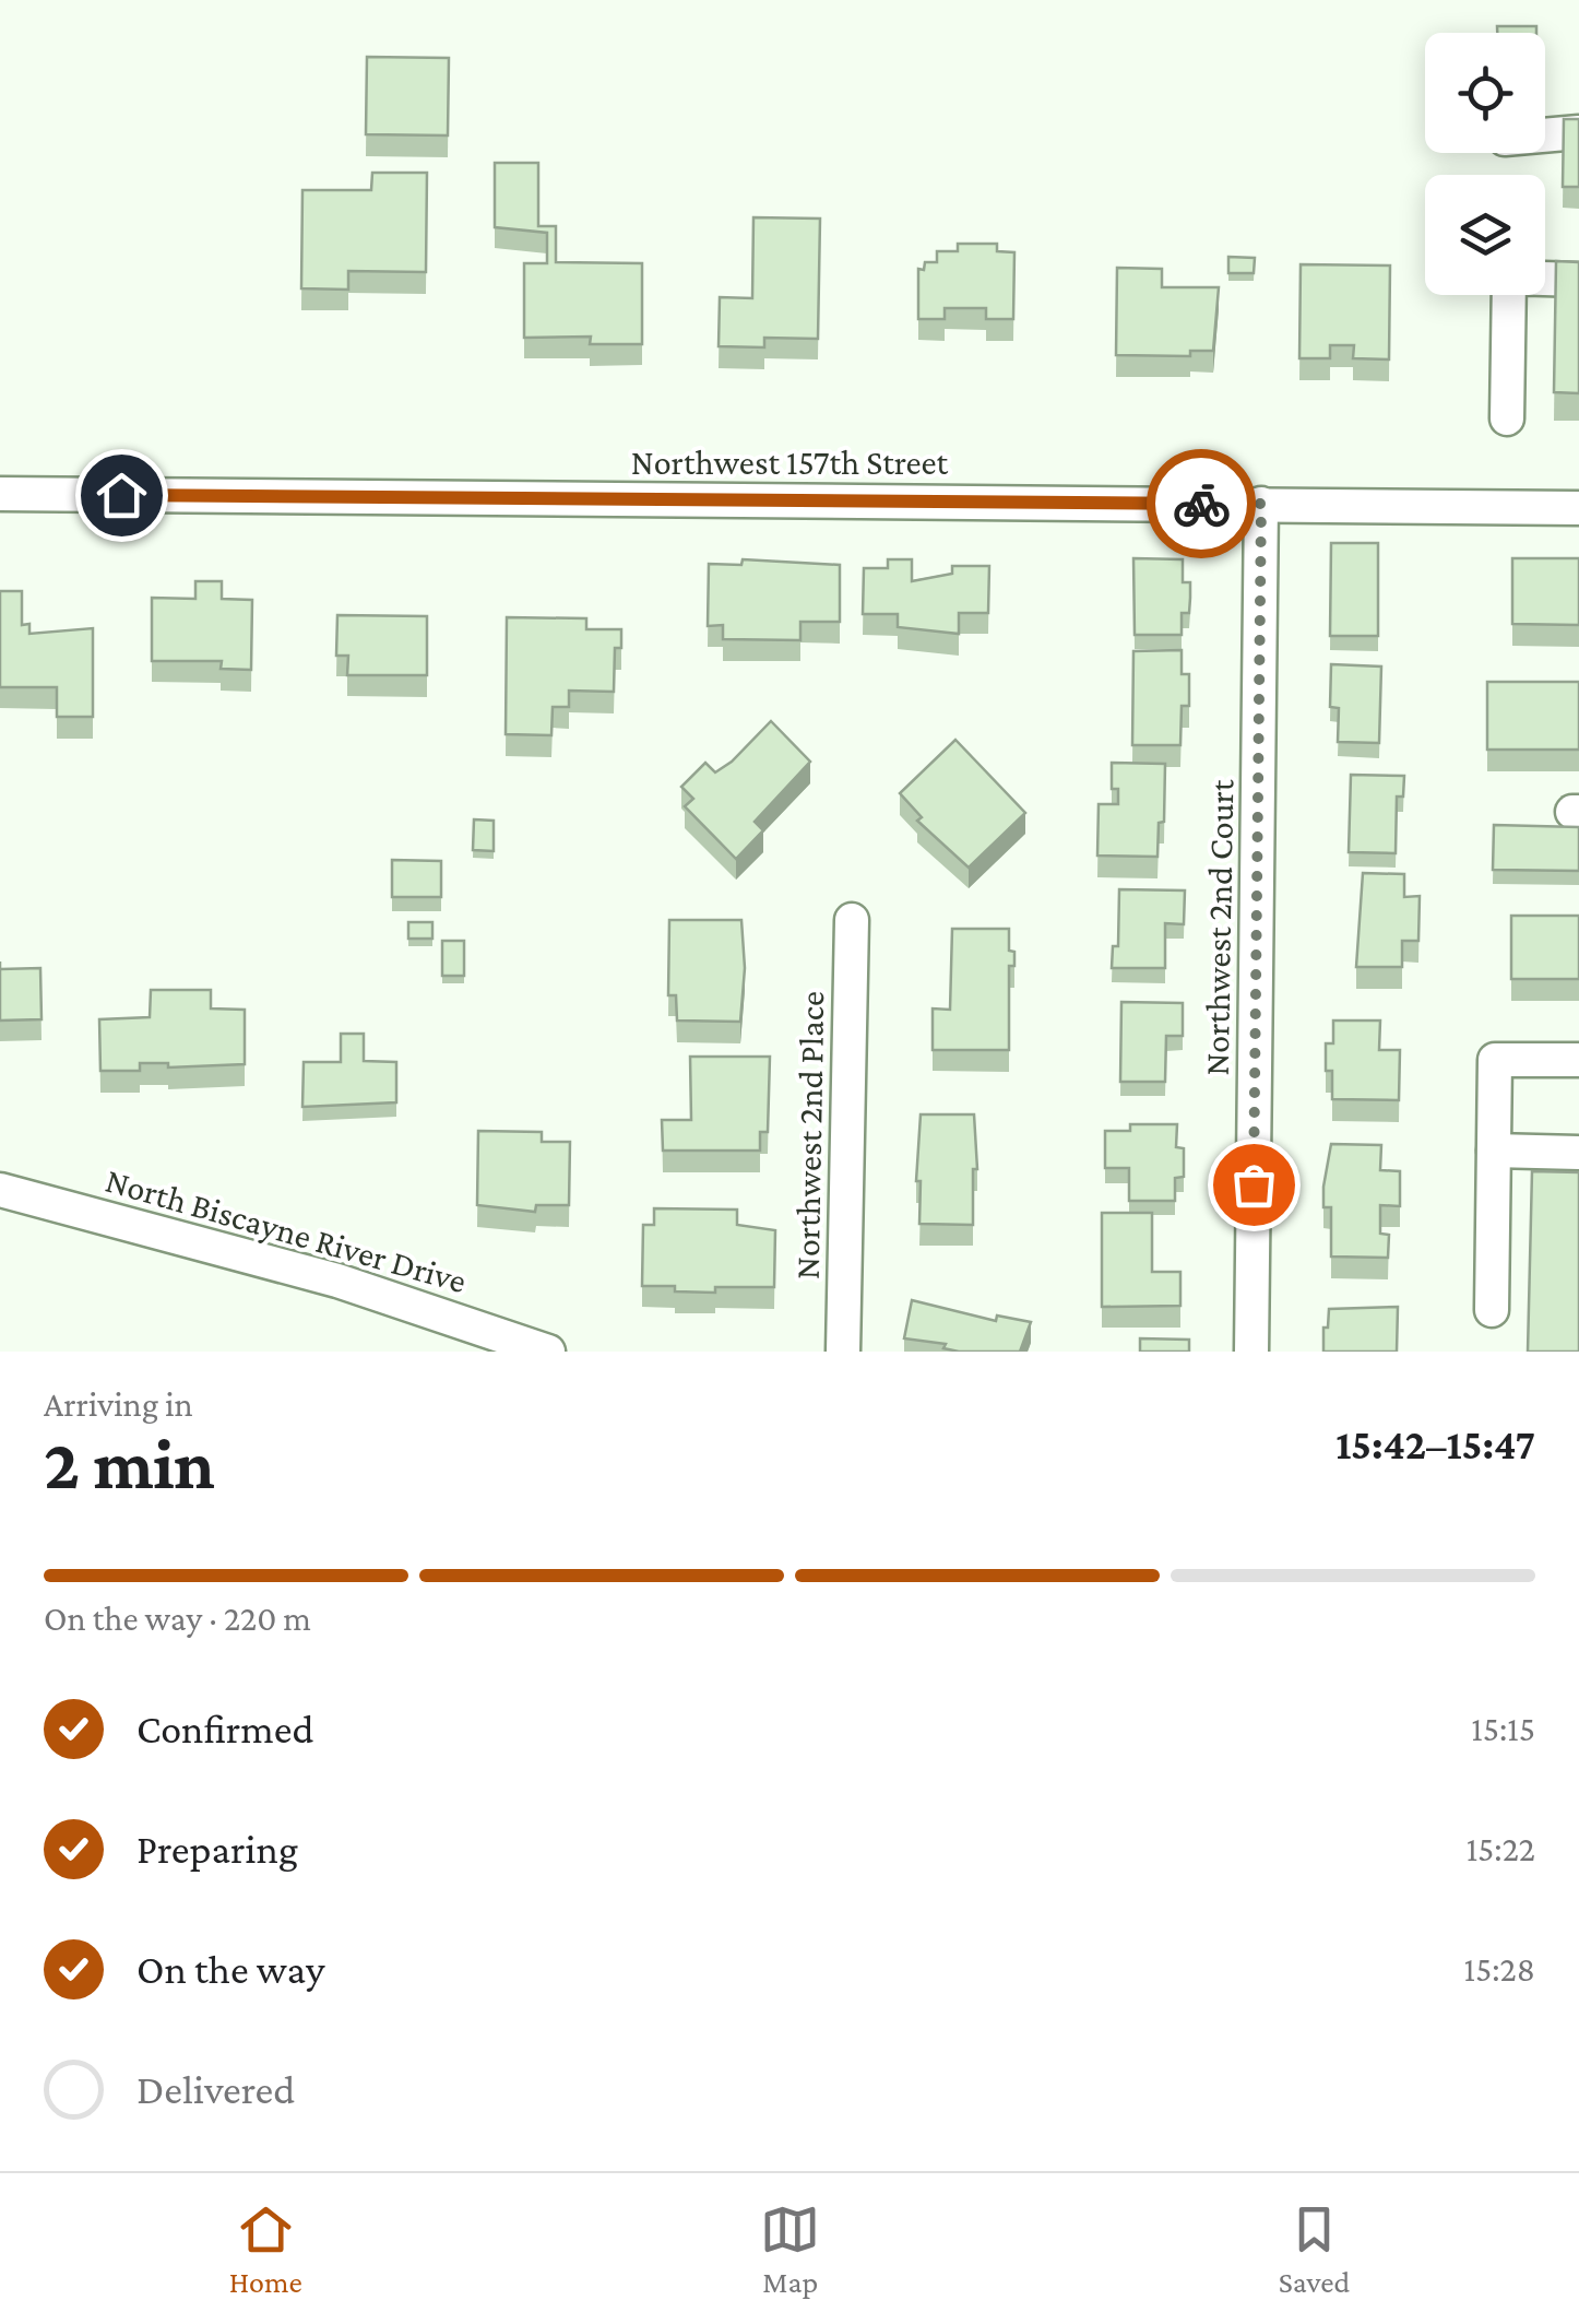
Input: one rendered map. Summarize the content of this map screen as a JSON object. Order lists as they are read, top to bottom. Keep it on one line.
{"streets":{"street":["Northwest 157th Street","Northwest 2nd Court","Northwest 2nd Place","North Biscayne River Drive"]},"crossings":[["Northwest 157th Street","Northwest 2nd Court"]],"page":{"heading":["2 min","Arriving in","15:42–15:47"],"bar":"On the way · 220 m","list":[["Confirmed","15:15"],["Preparing","15:22"],["On the way","15:28"],"Delivered"],"tabs":["Home","Map","Saved"]}}
